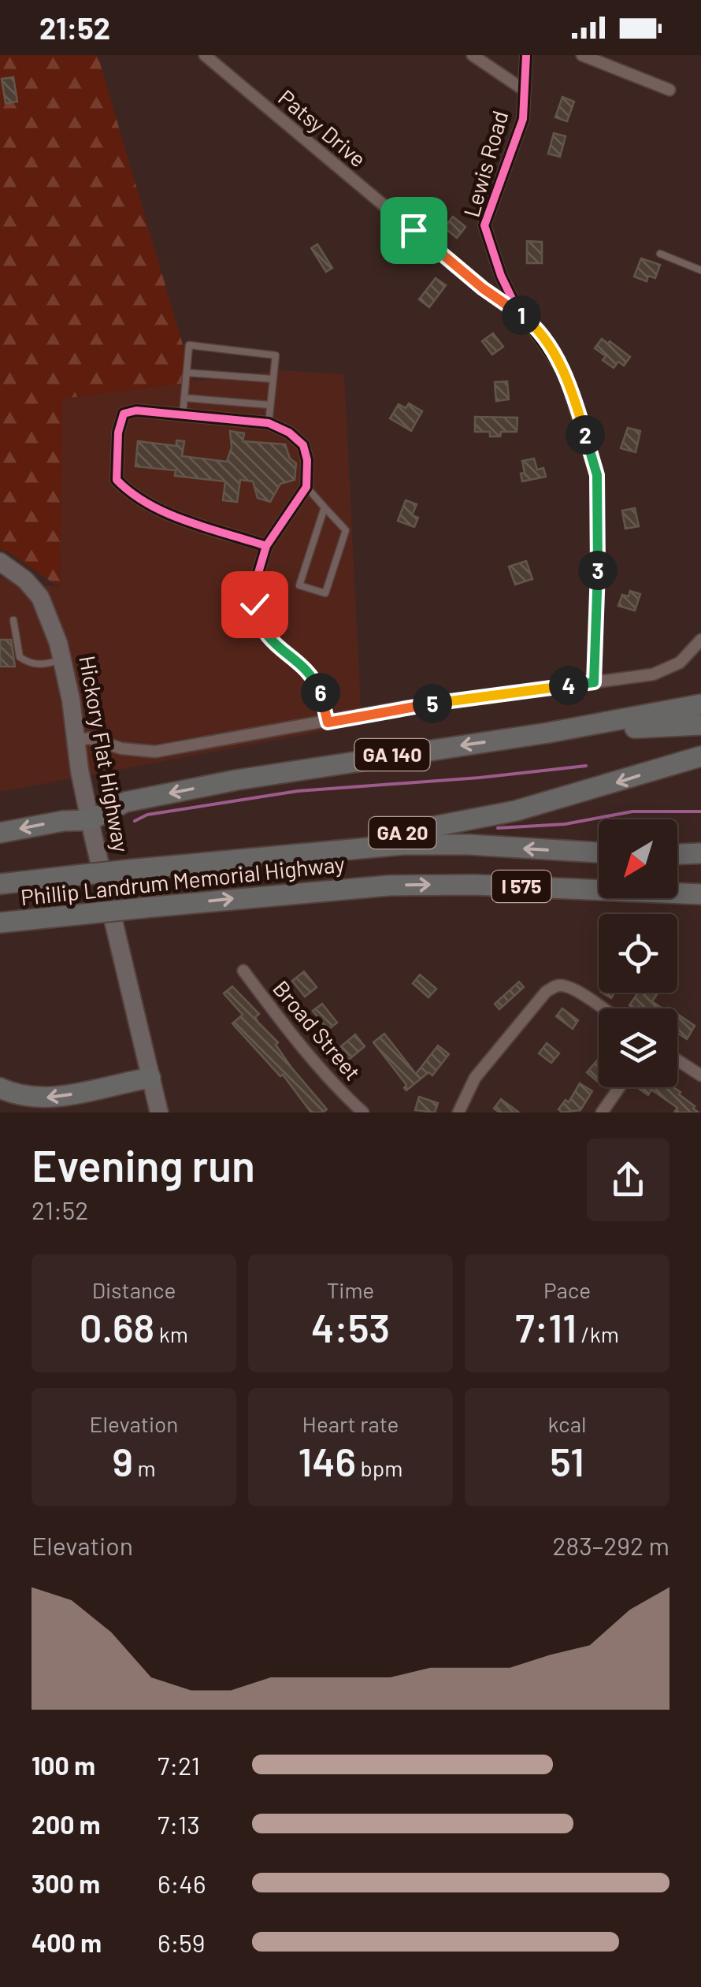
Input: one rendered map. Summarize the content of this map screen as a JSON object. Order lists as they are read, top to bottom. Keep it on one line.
{"streets":{"highway":["GA 140","GA 20","Phillip Landrum Memorial Highway","I 575"],"main road":["Hickory Flat Highway"],"street":["Patsy Drive","Lewis Road","Broad Street"]},"crossings":[["Patsy Drive","Lewis Road"],["Hickory Flat Highway","GA 140"],["GA 20","Phillip Landrum Memorial Highway"]],"north":"bottom left","page":{"status":"21:52","pins":["1","2","3","4","6","5"],"heading":["Evening run","21:52"],"stats":[["Distance","0.68 km"],["Time","4:53"],["Pace","7:11 /km"],["Elevation","9 m"],["Heart rate","146 bpm"],["kcal","51"]],"chart":["Elevation","283–292 m"],"list":[{"name":"100 m","note":"7:21"},{"name":"200 m","note":"7:13"},{"name":"300 m","note":"6:46"},{"name":"400 m","note":"6:59"}]}}
